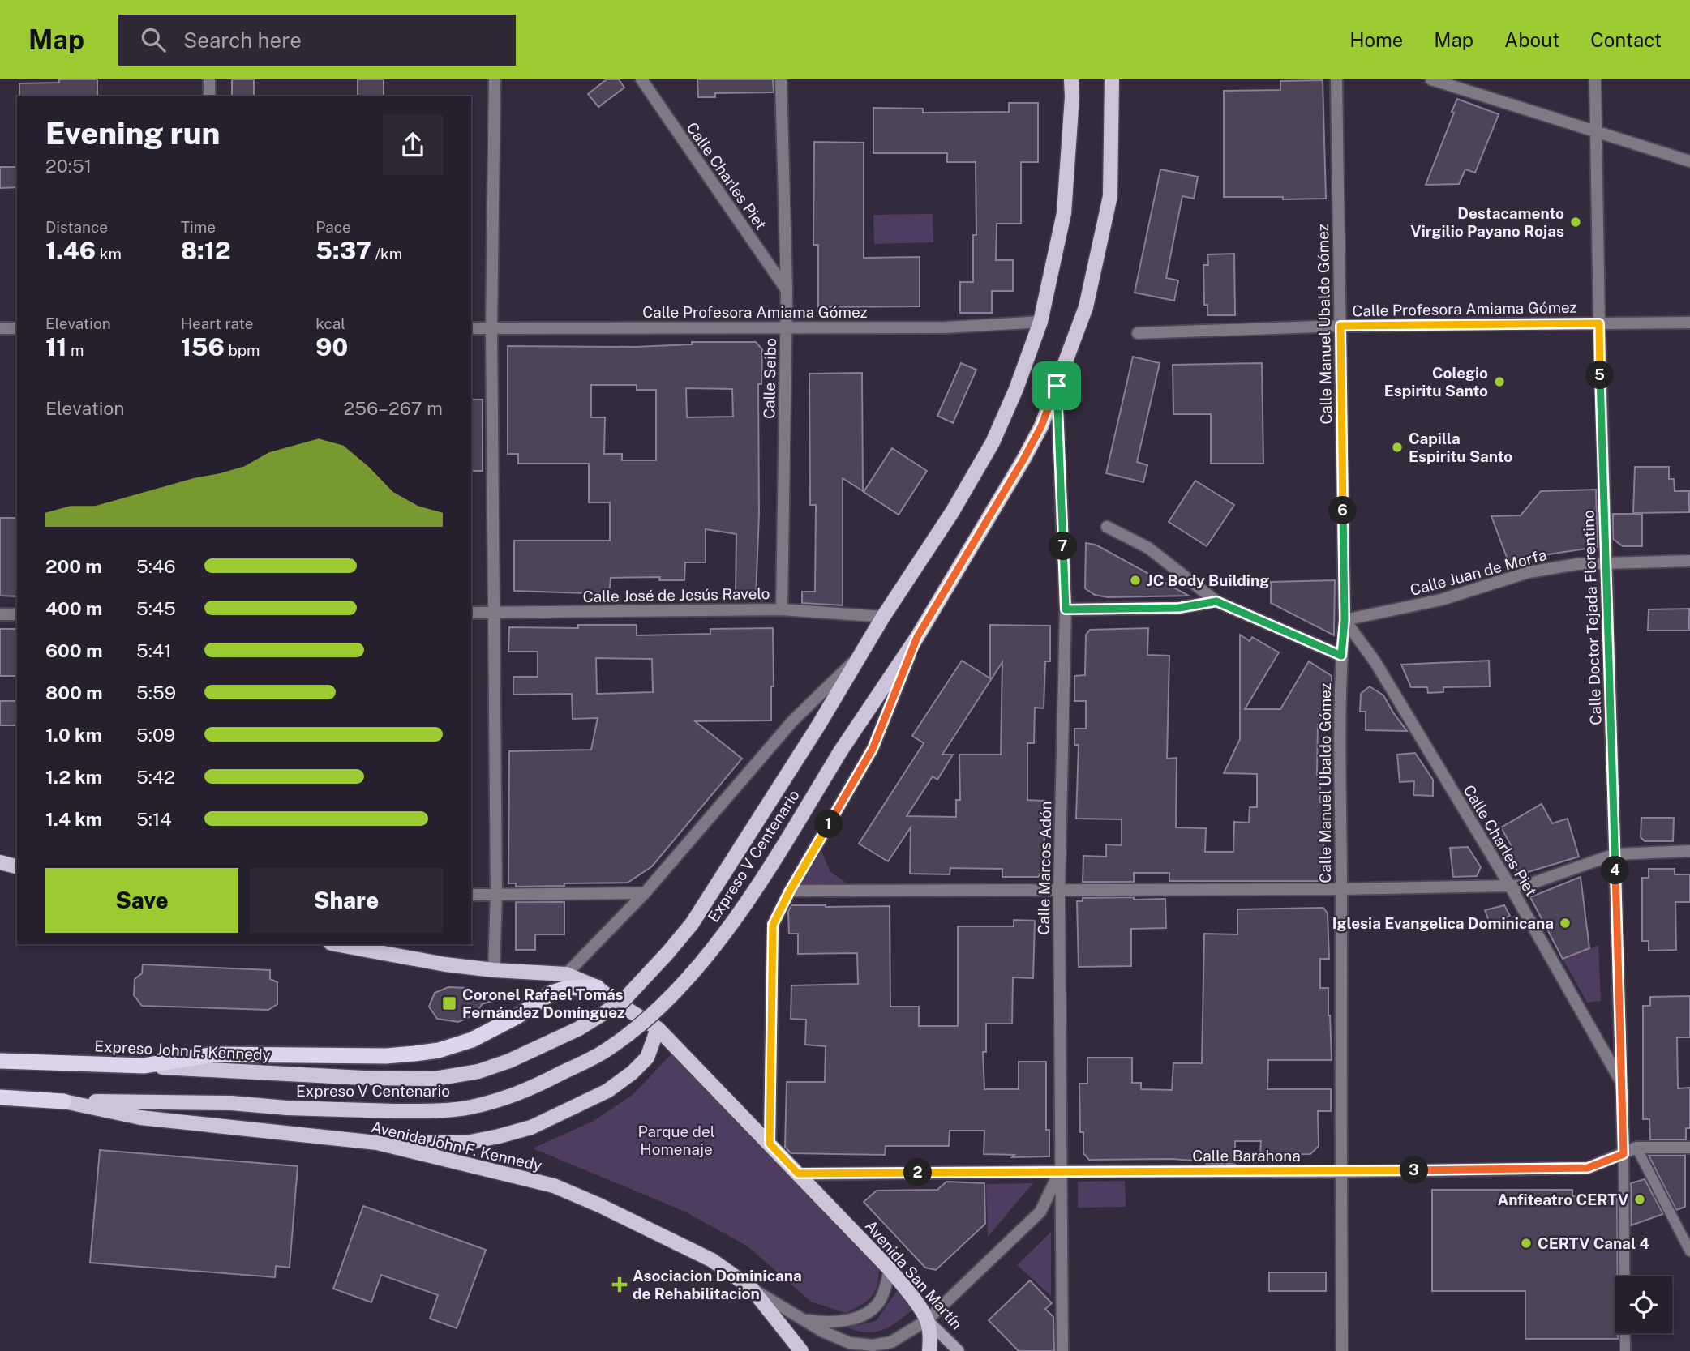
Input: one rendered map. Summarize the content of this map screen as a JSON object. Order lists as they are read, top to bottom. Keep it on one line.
{"streets":{"highway":["Expreso John F. Kennedy"],"main road":["Expreso V Centenario","Avenida John F. Kennedy","Avenida San Martín"],"street":["Calle Charles Piet","Calle Profesora Amiama Gómez","Calle Manuel Ubaldo Gómez","Calle Seibo","Calle Juan de Morfa","Calle José de Jesús Ravelo","Calle Doctor Tejada Florentino","Calle Marcos Adón","Calle Barahona"]},"crossings":[["Calle Charles Piet","Calle Manuel Ubaldo Gómez"],["Calle Charles Piet","Calle Seibo"],["Calle Charles Piet","Calle Juan de Morfa"],["Calle Charles Piet","Calle Doctor Tejada Florentino"],["Calle Profesora Amiama Gómez","Calle Manuel Ubaldo Gómez"],["Calle Profesora Amiama Gómez","Calle Seibo"],["Calle Profesora Amiama Gómez","Calle Doctor Tejada Florentino"],["Calle Profesora Amiama Gómez","Expreso V Centenario"],["Calle Manuel Ubaldo Gómez","Calle Juan de Morfa"],["Calle Manuel Ubaldo Gómez","Calle Barahona"],["Calle Seibo","Calle José de Jesús Ravelo"],["Calle Juan de Morfa","Calle Doctor Tejada Florentino"],["Calle José de Jesús Ravelo","Expreso V Centenario"],["Calle Doctor Tejada Florentino","Calle Barahona"],["Expreso V Centenario","Calle Marcos Adón"],["Expreso V Centenario","Expreso John F. Kennedy"],["Expreso V Centenario","Avenida John F. Kennedy"],["Expreso V Centenario","Avenida San Martín"],["Calle Marcos Adón","Calle Barahona"],["Calle Barahona","Avenida San Martín"]],"parks":["Parque del Homenaje"],"places":{"other":["Destacamento Virgilio Payano Rojas","Colegio Espiritu Santo","Capilla Espiritu Santo","JC Body Building","Iglesia Evangelica Dominicana","Anfiteatro CERTV","CERTV Canal 4"],"transit":["Coronel Rafael Tomás Fernández Domínguez"],"health":["Asociacion Dominicana de Rehabilitacion"]},"page":{"header":"Map","search":"Search here","nav":["Home","Map","About","Contact"],"heading":["Evening run","20:51"],"stats":[["Distance","1.46 km"],["Time","8:12"],["Pace","5:37 /km"],["Elevation","11 m"],["Heart rate","156 bpm"],["kcal","90"]],"pins":["5","6","7","1","4","3","2"],"chart":["Elevation","256–267 m"],"list":[{"name":"200 m","note":"5:46"},{"name":"400 m","note":"5:45"},{"name":"600 m","note":"5:41"},{"name":"800 m","note":"5:59"},{"name":"1.0 km","note":"5:09"},{"name":"1.2 km","note":"5:42"},{"name":"1.4 km","note":"5:14"}],"buttons":["Save","Share"]}}
